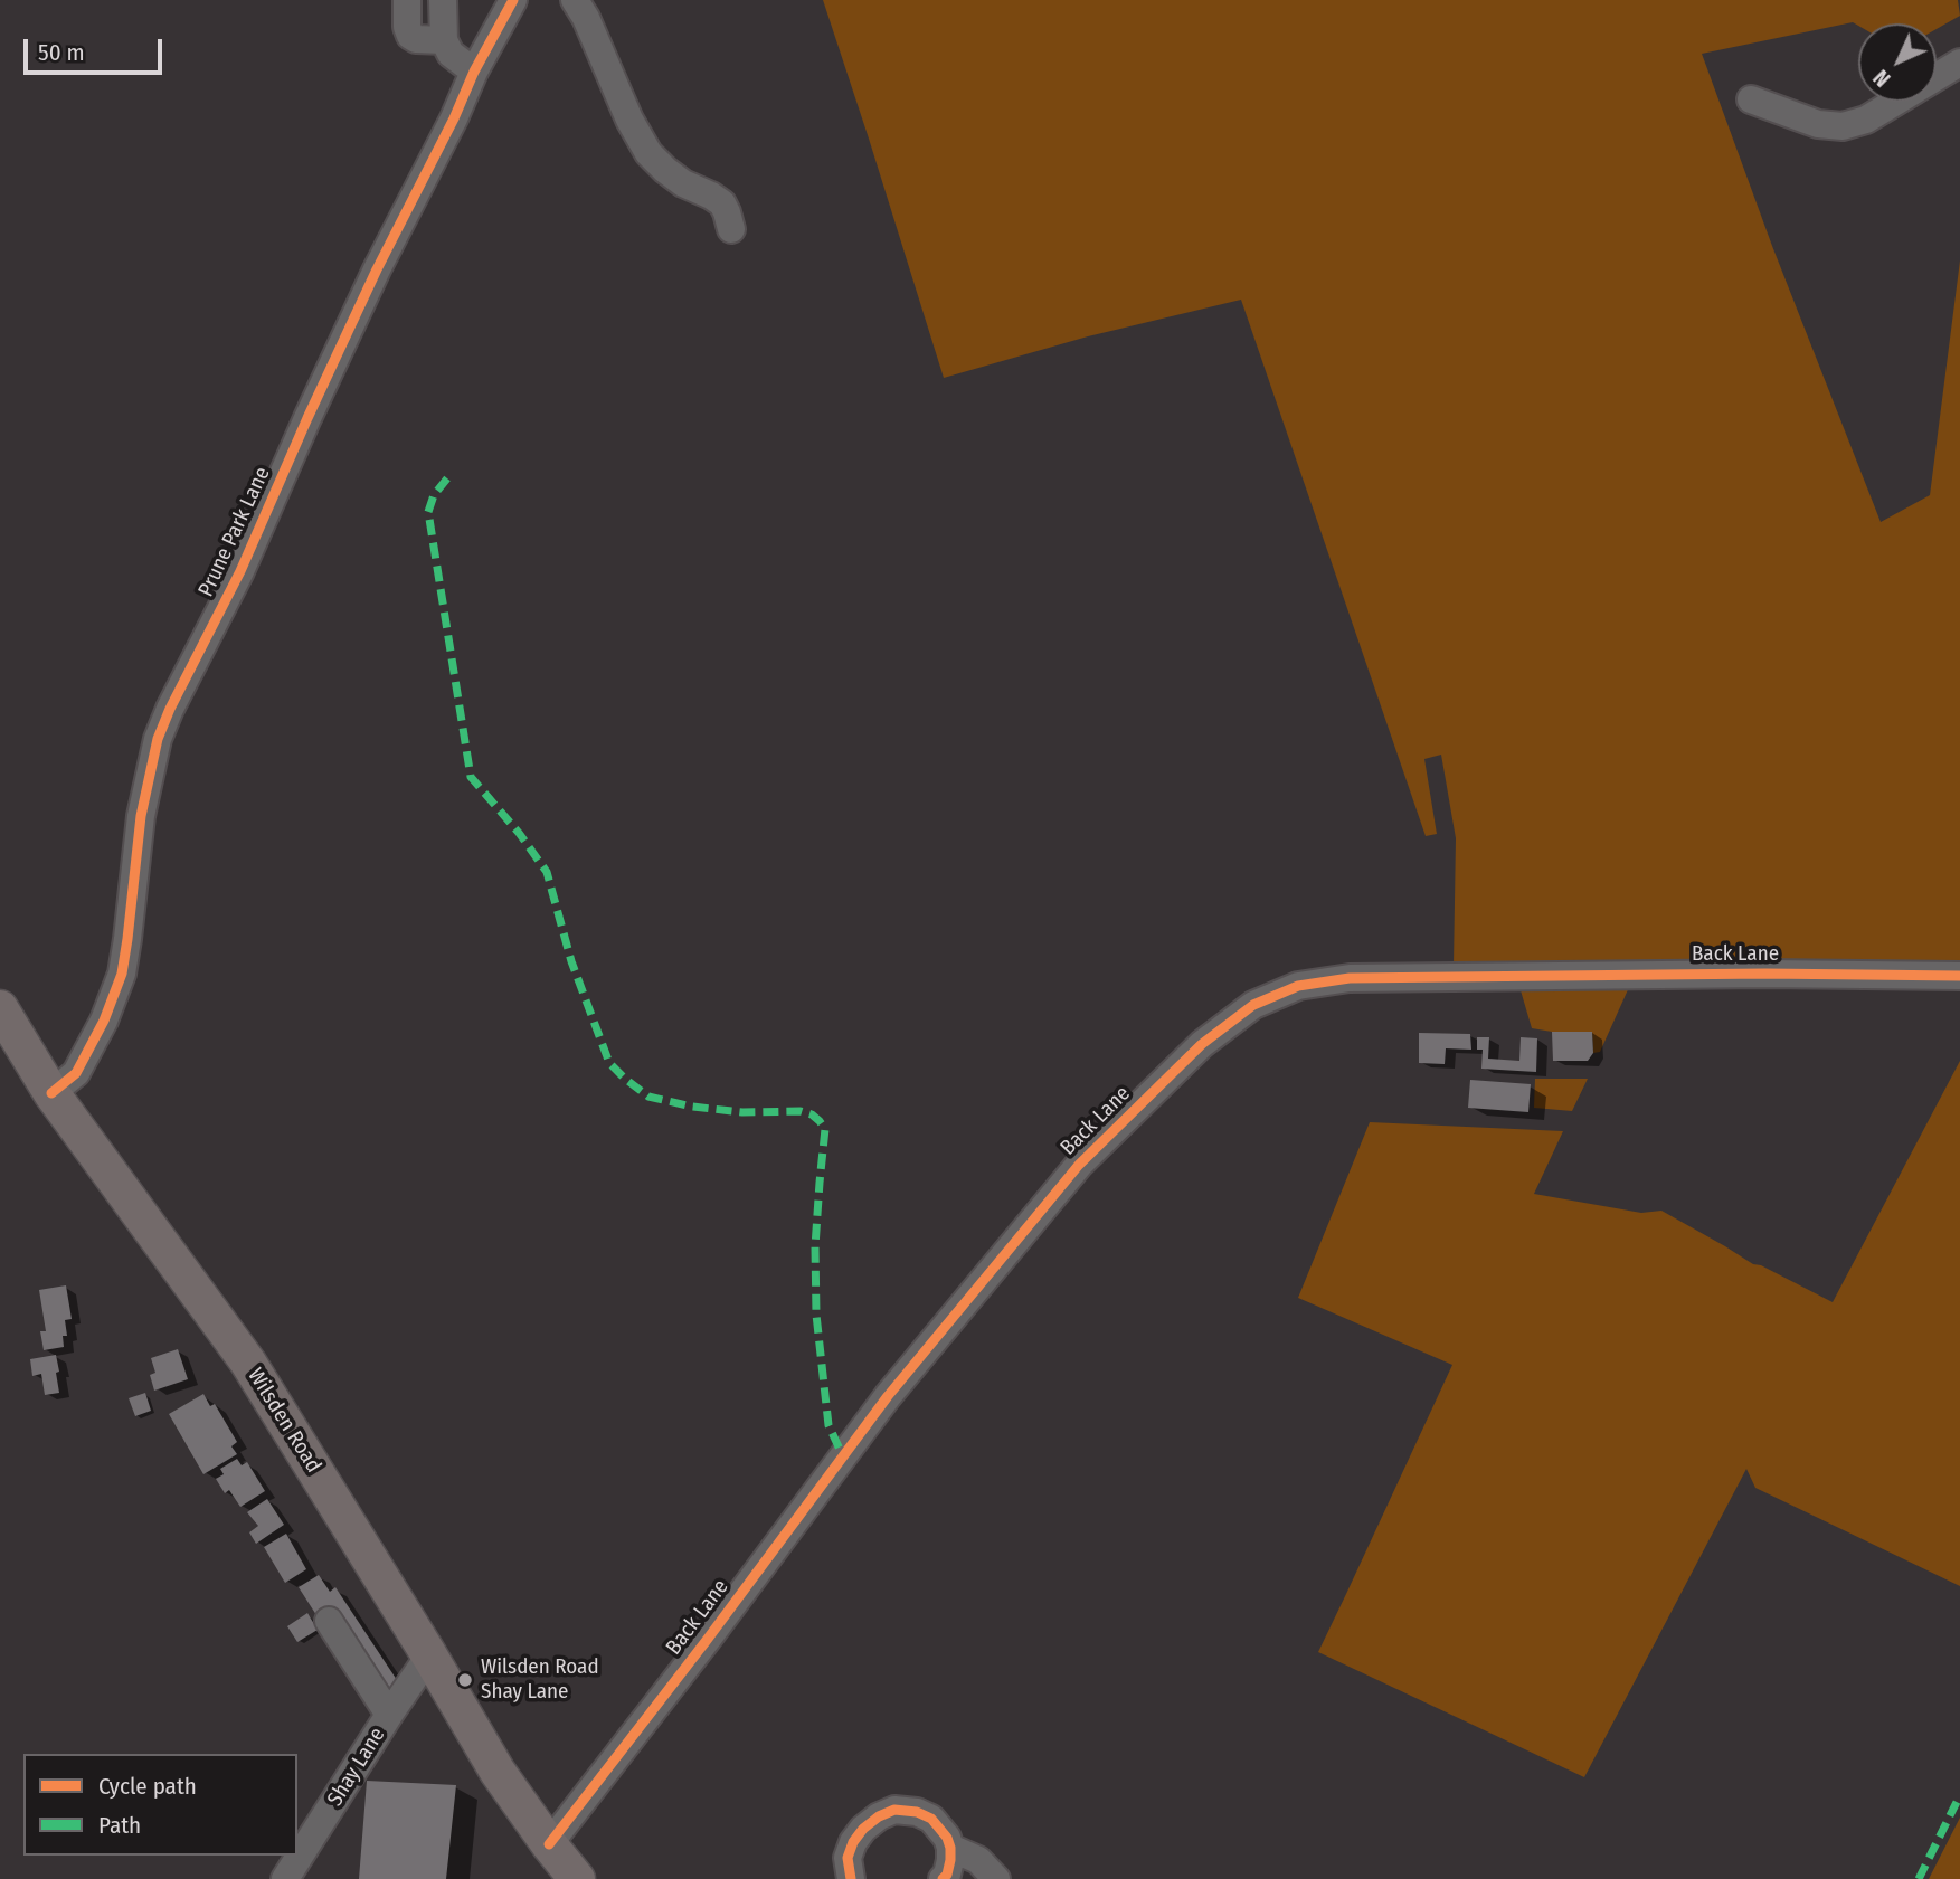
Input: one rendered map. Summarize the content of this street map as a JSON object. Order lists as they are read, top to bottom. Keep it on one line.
{"streets":{"main road":["Wilsden Road"],"street":["Prune Park Lane","Back Lane","Shay Lane"]},"crossings":[["Prune Park Lane","Wilsden Road"],["Back Lane","Wilsden Road"],["Wilsden Road","Shay Lane"]],"places":["Wilsden Road Shay Lane"],"legend":["Cycle path","Path"],"scale_bar":"50 m","north":"bottom left"}
